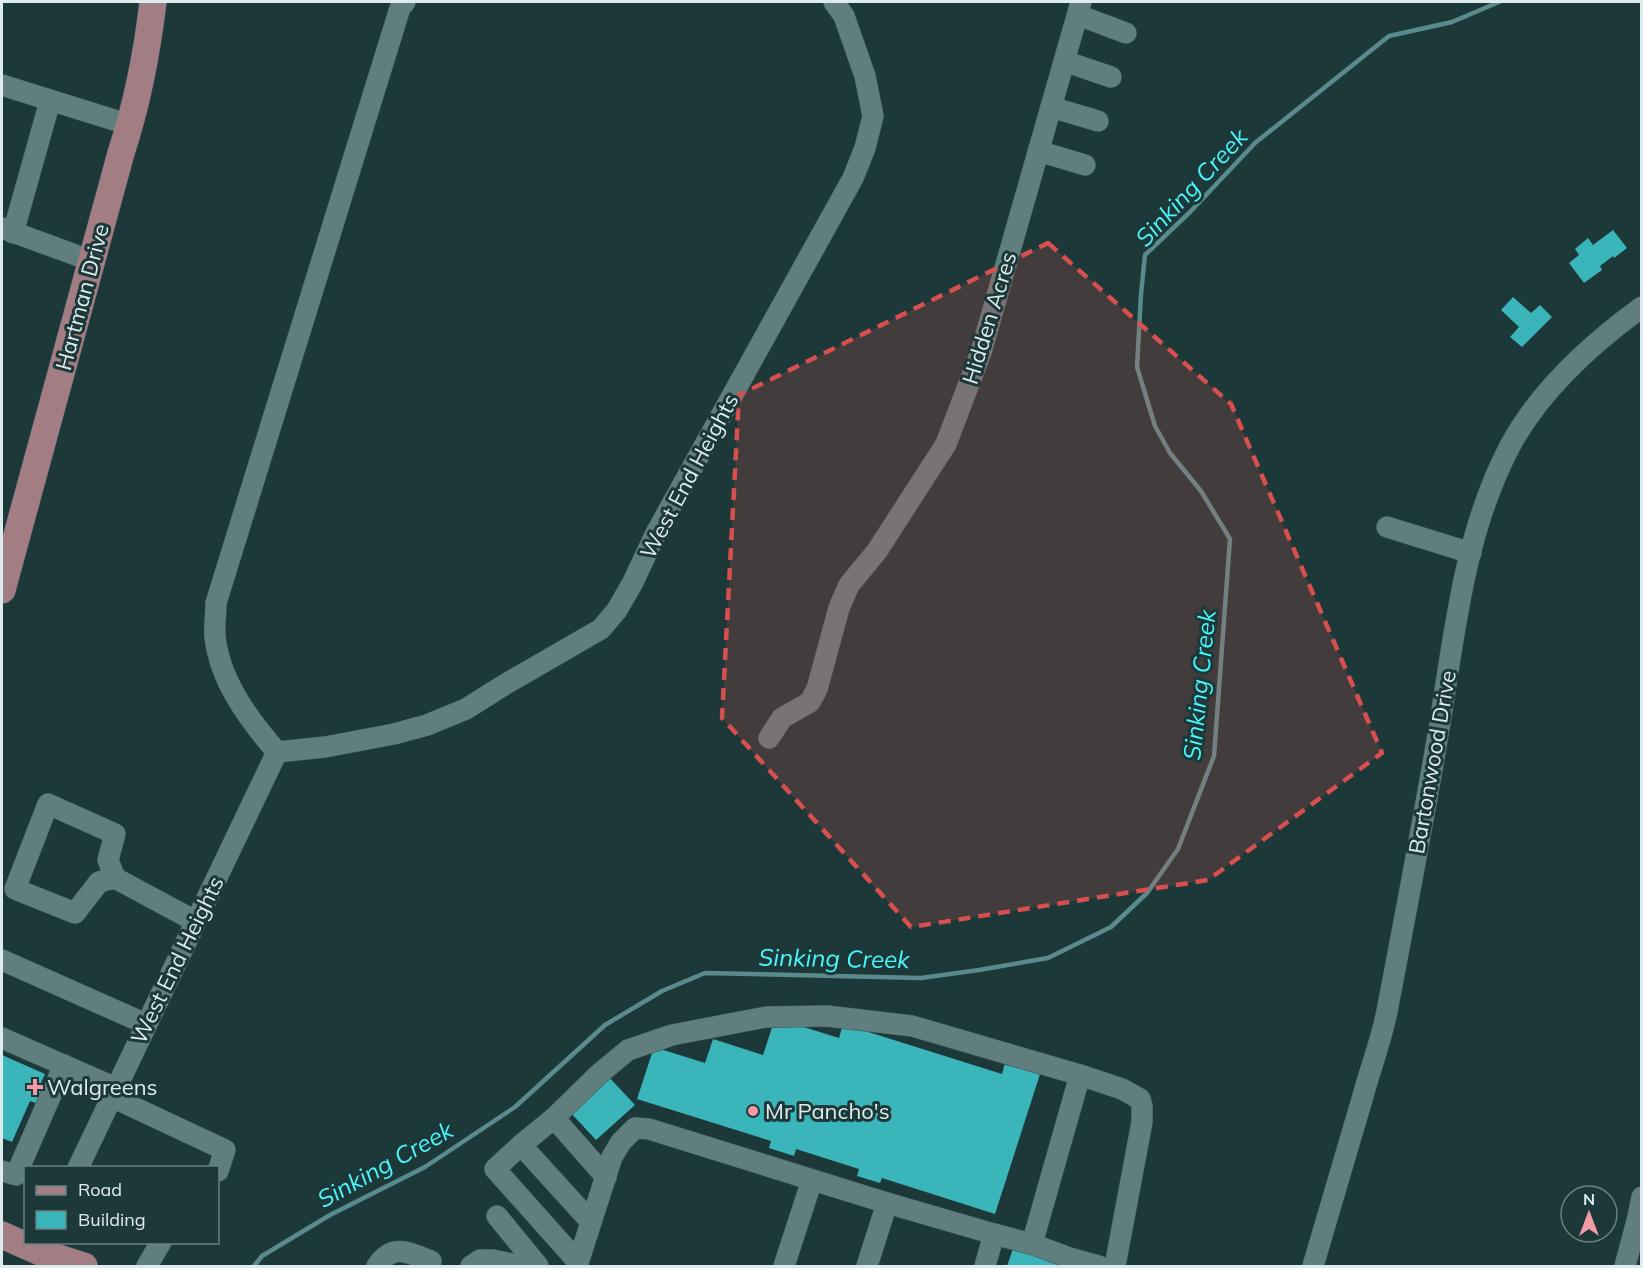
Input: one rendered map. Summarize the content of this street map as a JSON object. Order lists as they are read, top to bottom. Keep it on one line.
{"streets":{"main road":["Hartman Drive"],"street":["Hidden Acres","West End Heights","Bartonwood Drive"]},"water":["Sinking Creek"],"places":{"health":["Walgreens"],"other":["Mr Pancho's"]},"legend":["Road","Building"],"north":"top"}
